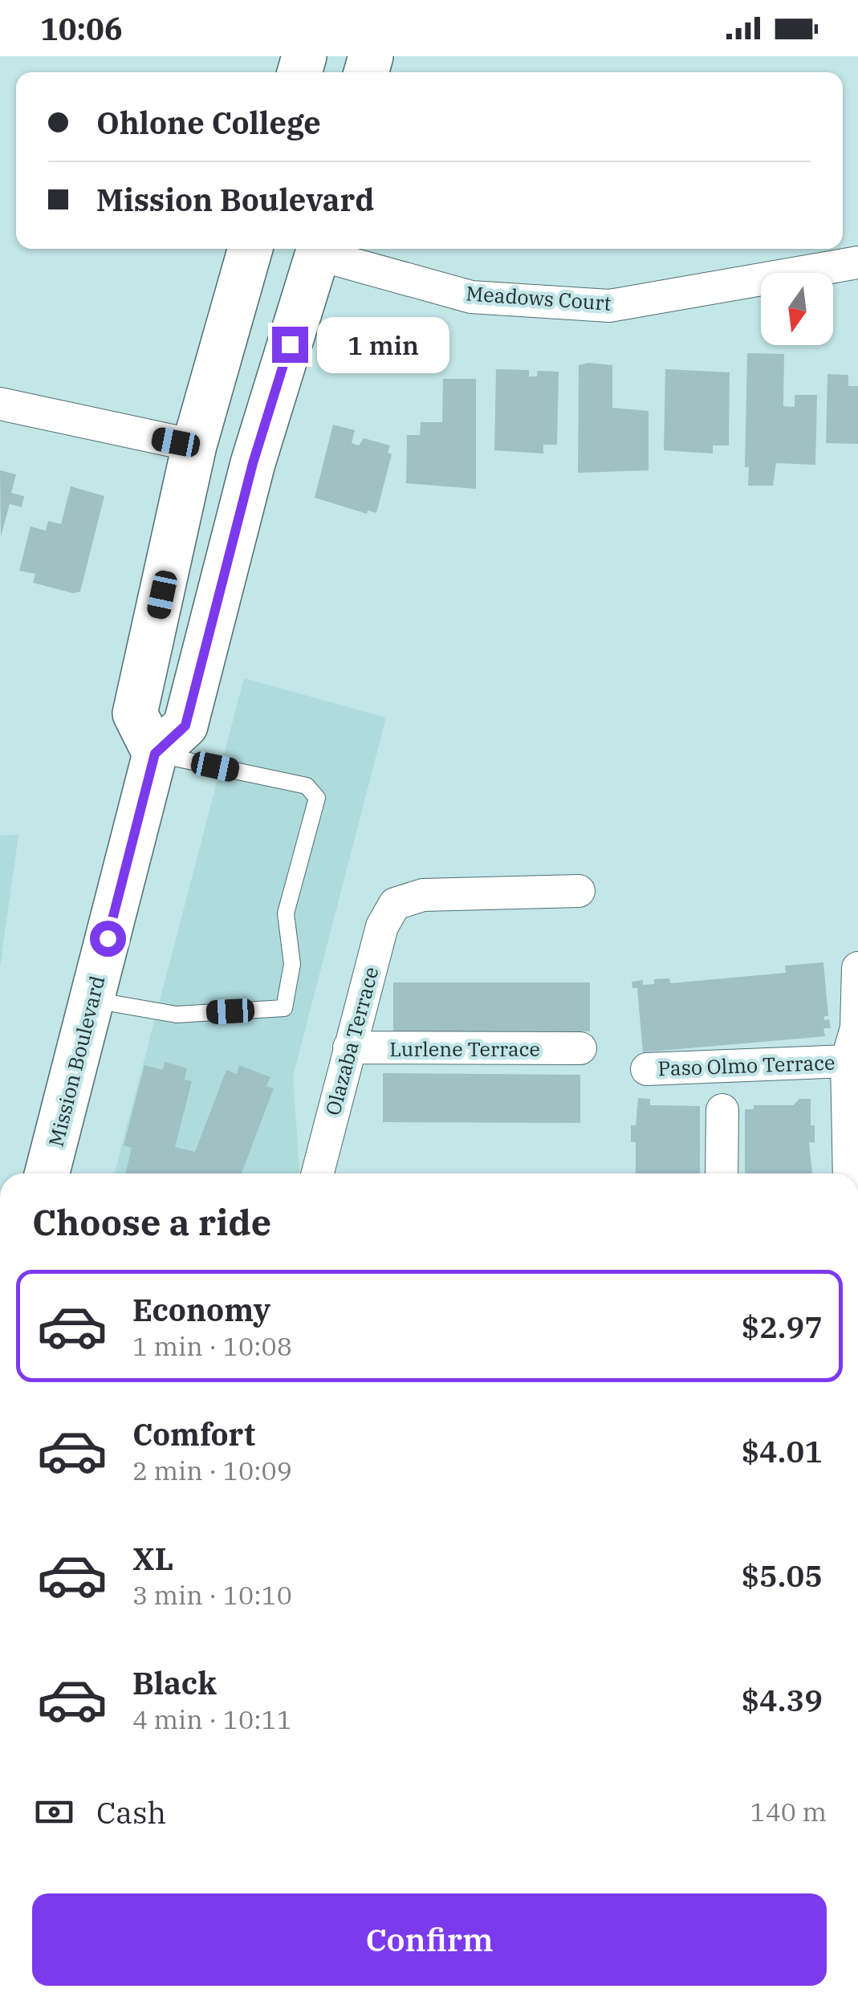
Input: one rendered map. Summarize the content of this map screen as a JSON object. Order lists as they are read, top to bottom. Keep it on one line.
{"streets":{"main road":["Mission Boulevard"],"street":["Meadows Court","Olazaba Terrace","Lurlene Terrace","Paso Olmo Terrace"]},"crossings":[["Olazaba Terrace","Lurlene Terrace"]],"north":"bottom","page":{"status":"10:06","banner":["Ohlone College","Mission Boulevard"],"bubble":"1 min","heading":"Choose a ride","list":[{"name":"Economy","note":"1 min · 10:08","value":"$2.97"},{"name":"Comfort","note":"2 min · 10:09","value":"$4.01"},{"name":"XL","note":"3 min · 10:10","value":"$5.05"},{"name":"Black","note":"4 min · 10:11","value":"$4.39"}],"pay":["Cash","140 m"],"buttons":"Confirm"}}
